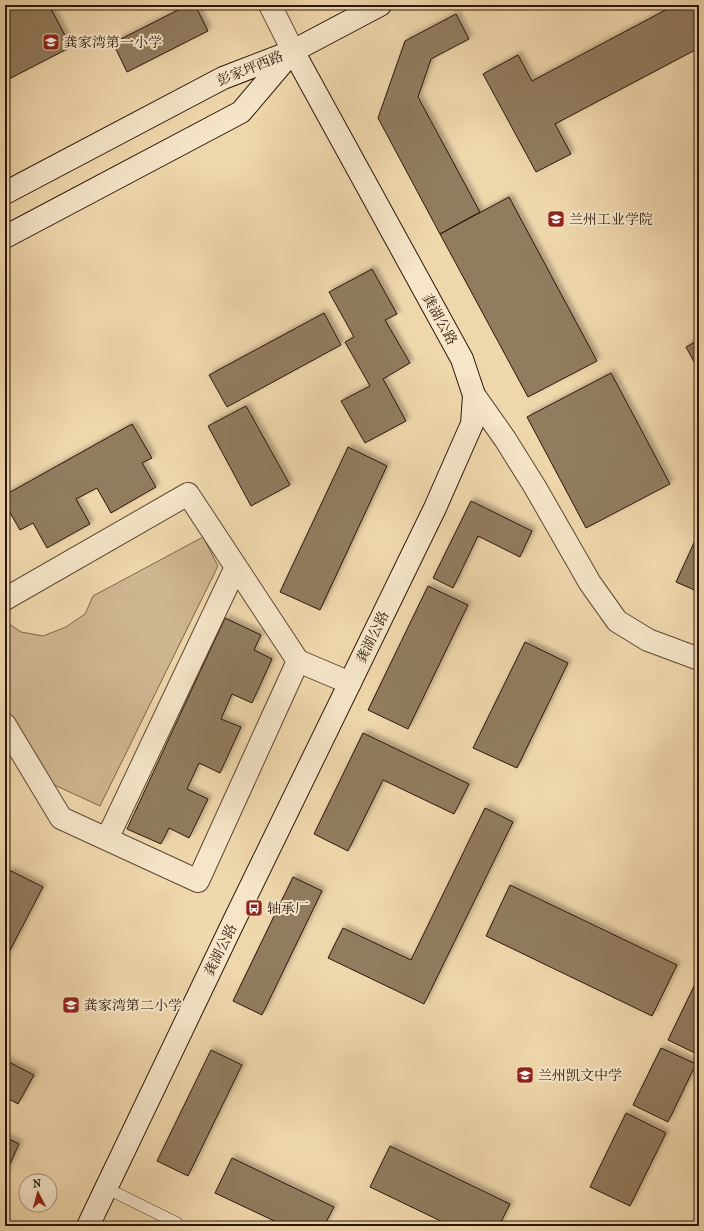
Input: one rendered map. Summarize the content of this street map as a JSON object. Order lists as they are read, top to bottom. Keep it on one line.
{"streets":{"main road":["彭家坪西路","龚湖公路"]},"crossings":[["彭家坪西路","龚湖公路"]],"places":{"school or university":["龚家湾第一小学","兰州工业学院","龚家湾第二小学","兰州凯文中学"],"bus stop":["轴承厂"]},"north":"top"}
